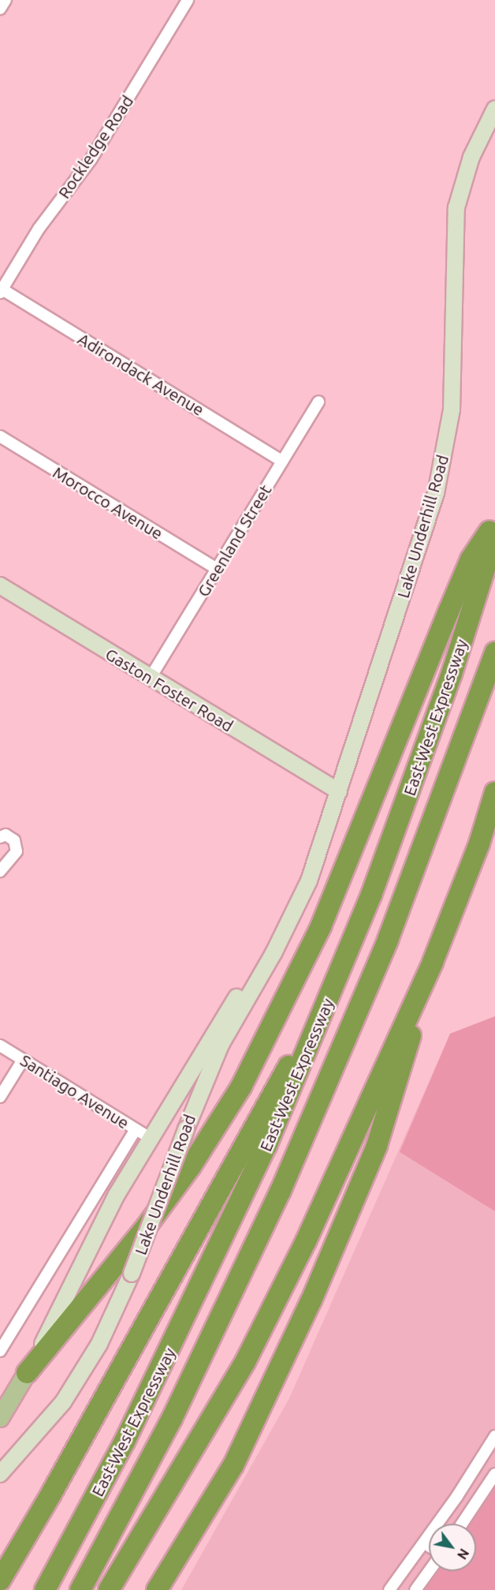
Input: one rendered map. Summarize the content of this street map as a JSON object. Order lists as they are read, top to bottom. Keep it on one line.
{"streets":{"highway":["East-West Expressway"],"main road":["Lake Underhill Road","Gaston Foster Road"],"street":["Rockledge Road","Adirondack Avenue","Morocco Avenue","Greenland Street","Santiago Avenue"]},"crossings":[["Rockledge Road","Adirondack Avenue"],["Adirondack Avenue","Greenland Street"],["Morocco Avenue","Greenland Street"],["Lake Underhill Road","Gaston Foster Road"],["Lake Underhill Road","Santiago Avenue"],["Greenland Street","Gaston Foster Road"]],"north":"bottom right"}
